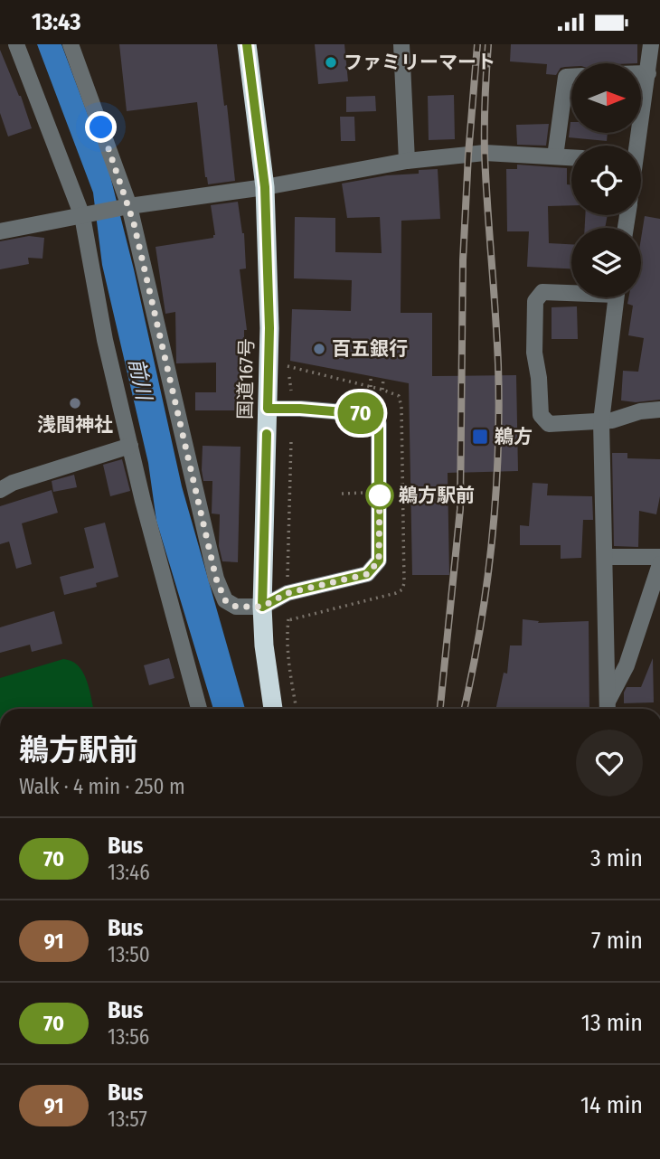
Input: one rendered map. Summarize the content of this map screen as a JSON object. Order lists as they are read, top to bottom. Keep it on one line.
{"streets":{"highway":["国道167号"]},"water":["前川"],"places":{"other":["ファミリーマート","百五銀行","浅間神社","鵜方駅前"],"transit":["鵜方"]},"lines":["bus line 70"],"north":"right","page":{"status":"13:43","on_map":"70","heading":["鵜方駅前","Walk · 4 min · 250 m"],"list":[{"mark":"70","name":"Bus","note":"13:46","value":"3 min"},{"mark":"91","name":"Bus","note":"13:50","value":"7 min"},{"mark":"70","name":"Bus","note":"13:56","value":"13 min"},{"mark":"91","name":"Bus","note":"13:57","value":"14 min"}]}}
